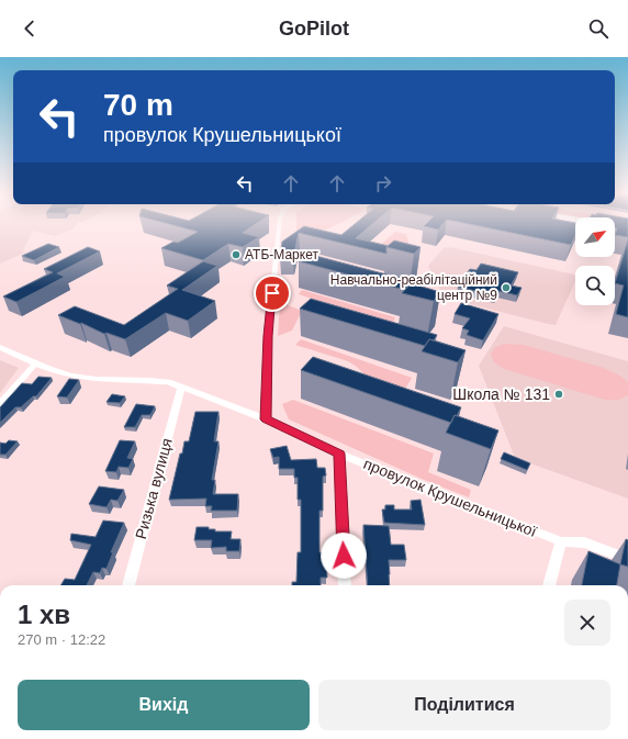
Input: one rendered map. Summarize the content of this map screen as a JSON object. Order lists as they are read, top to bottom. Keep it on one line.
{"streets":{"street":["Ризька вулиця","провулок Крушельницької"]},"crossings":[["Ризька вулиця","провулок Крушельницької"]],"places":["АТБ-Маркет","Навчально-реабілітаційний центр №9","Школа № 131"],"north":"top right","page":{"header":"GoPilot","turn":["70 m","провулок Крушельницької"],"heading":["1 хв","270 m · 12:22"],"buttons":["Вихід","Поділитися"]}}
